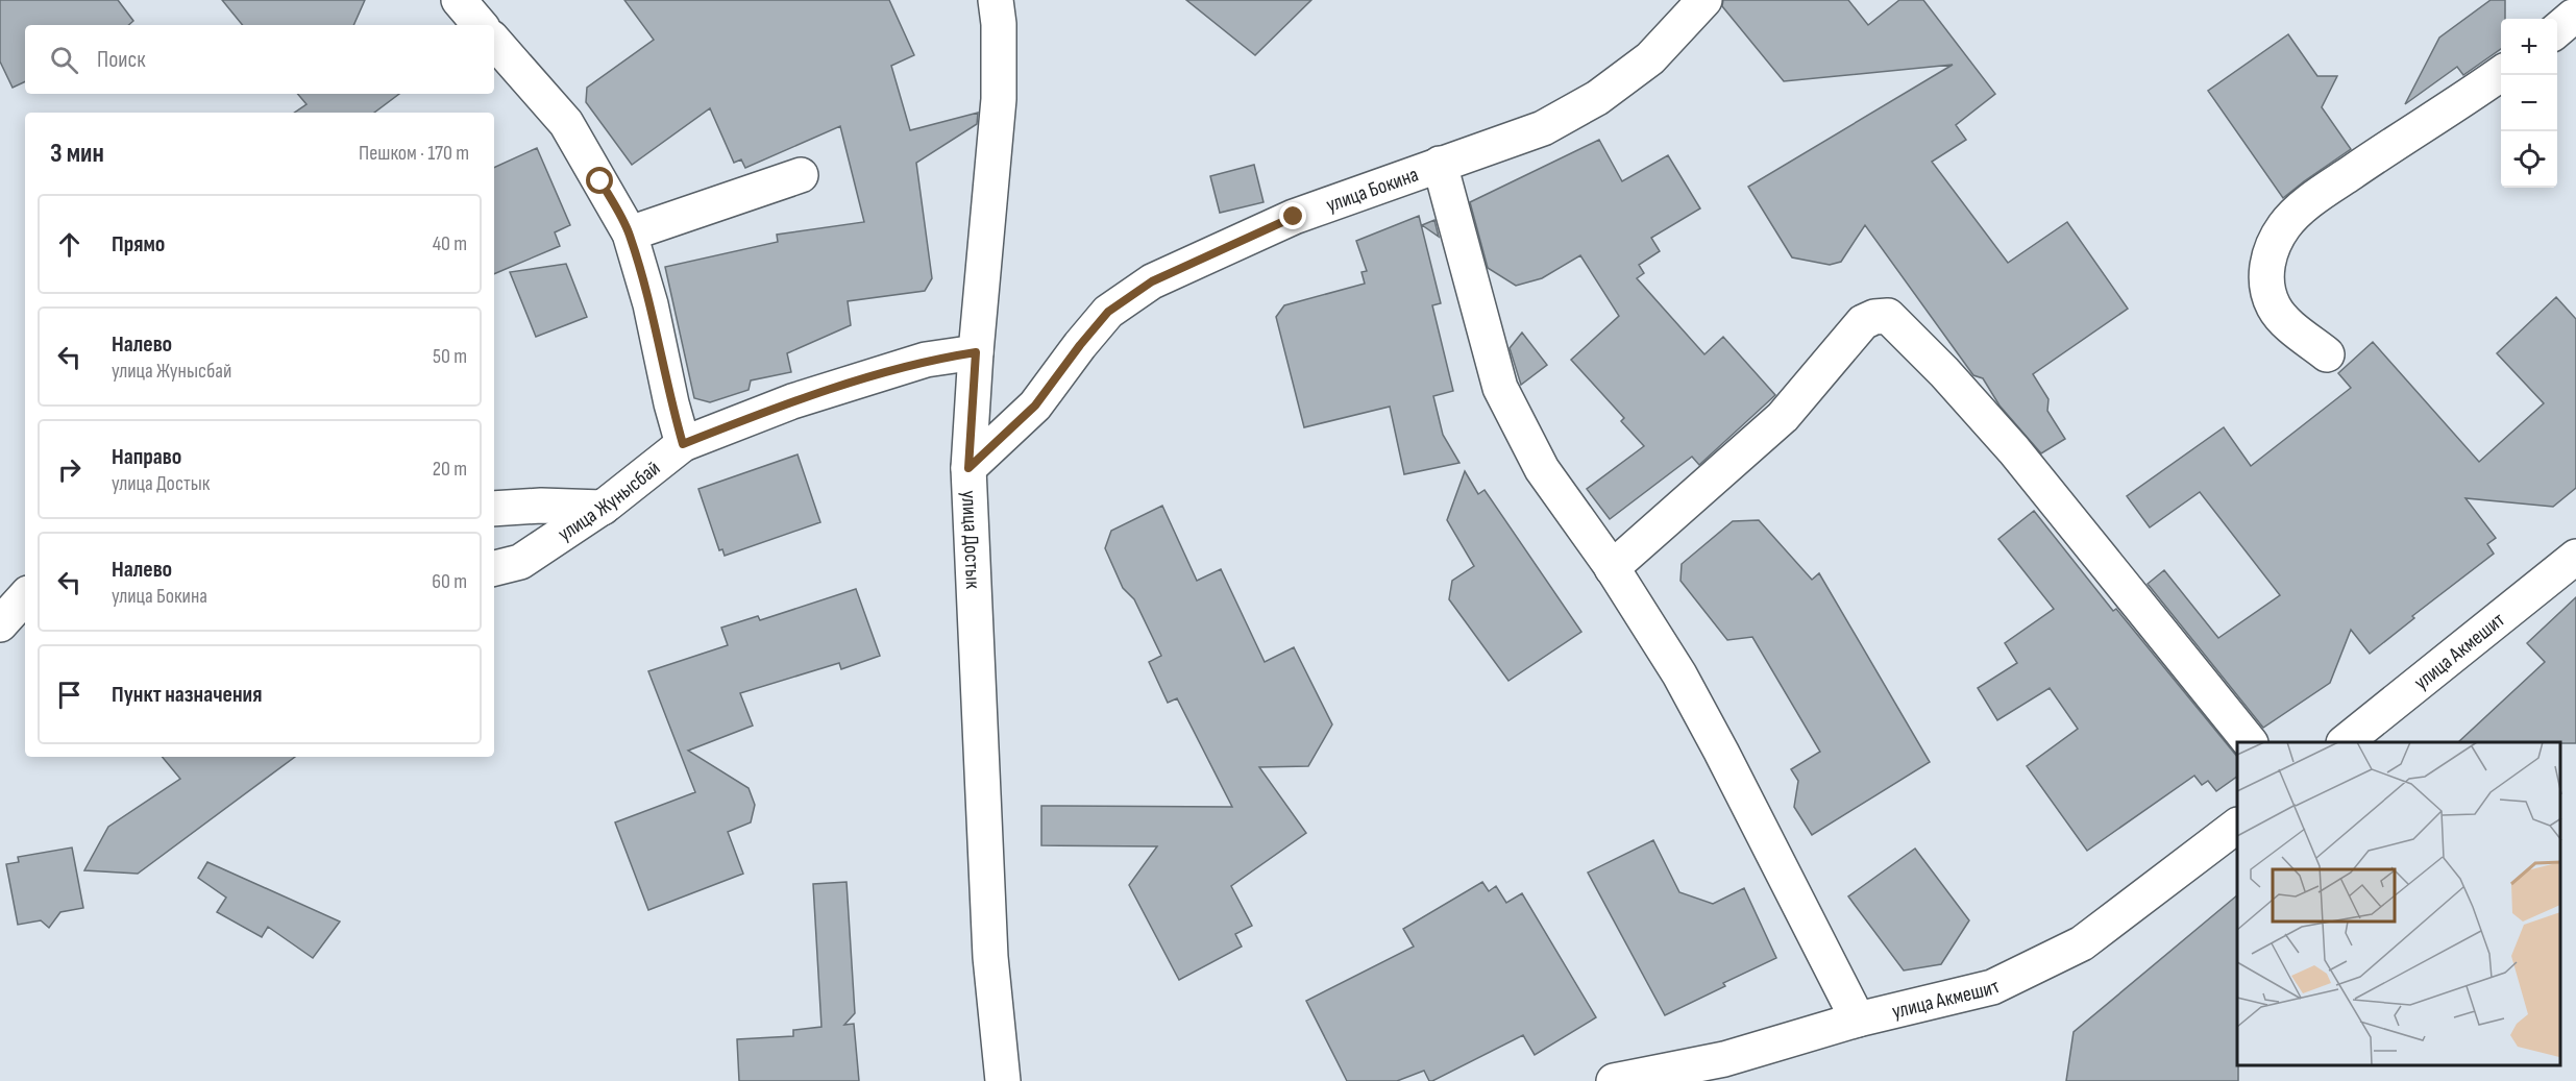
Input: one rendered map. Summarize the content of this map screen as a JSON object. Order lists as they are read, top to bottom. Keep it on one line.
{"streets":{"street":["улица Бокина","улица Жунысбай","улица Достык","улица Акмешит"]},"crossings":[["улица Бокина","улица Достык"],["улица Жунысбай","улица Достык"]],"page":{"map_buttons":["+","−"],"search":"Поиск","heading":["3 мин","Пешком · 170 m"],"list":[["Прямо","40 m"],["Налево","улица Жунысбай","50 m"],["Направо","улица Достык","20 m"],["Налево","улица Бокина","60 m"],"Пункт назначения"]}}
